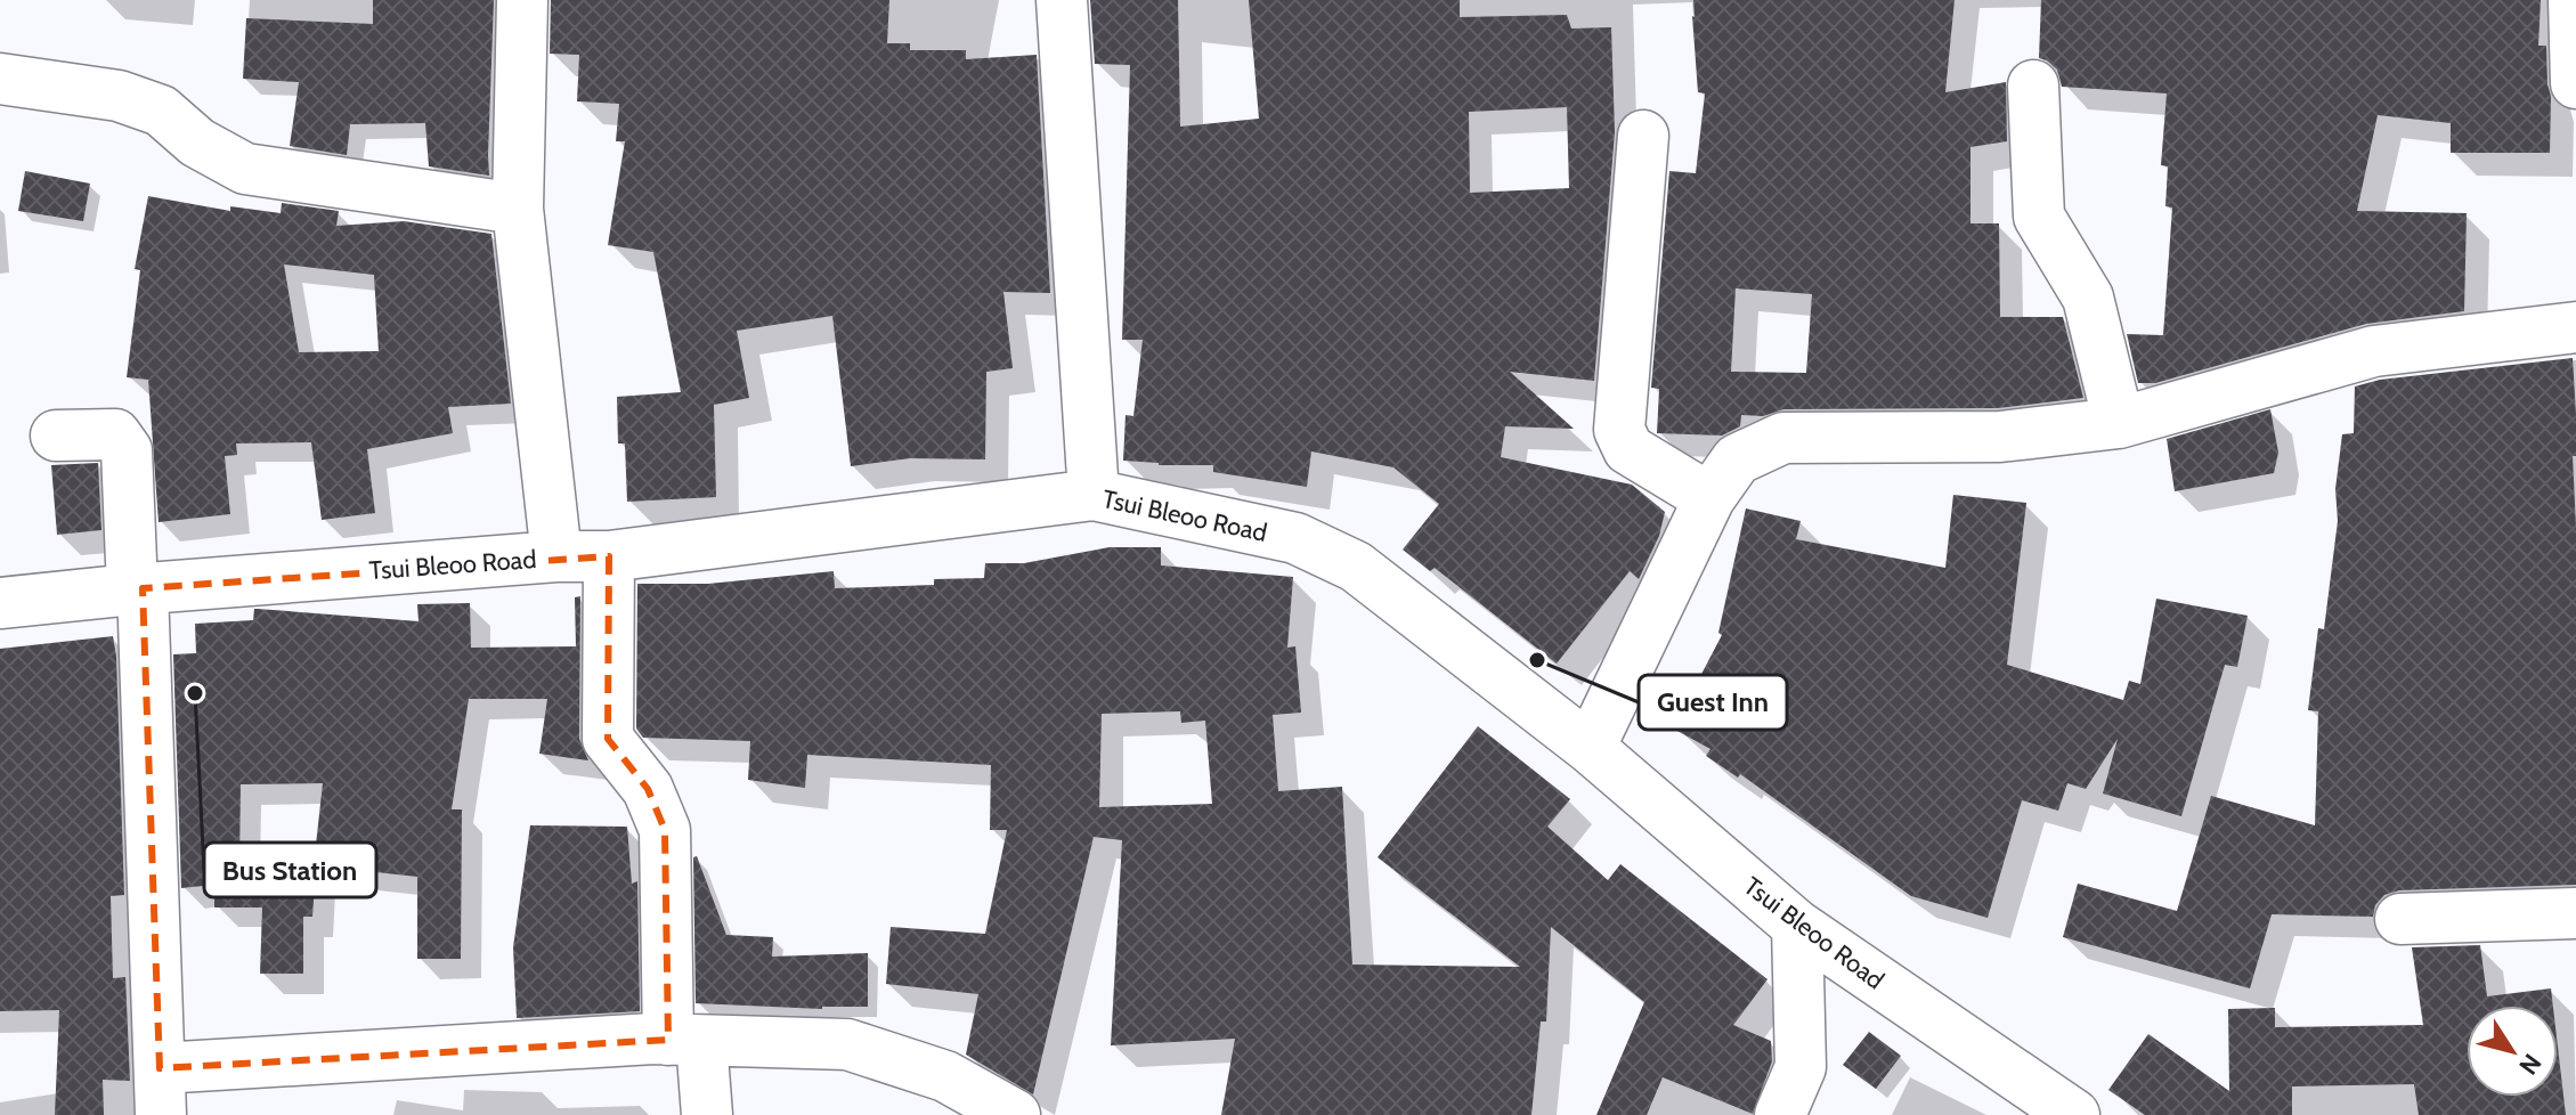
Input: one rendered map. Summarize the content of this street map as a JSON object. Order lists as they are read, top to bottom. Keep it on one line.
{"streets":{"street":["Tsui Bleoo Road"]},"places":["Guest Inn","Bus Station"],"north":"bottom right"}
